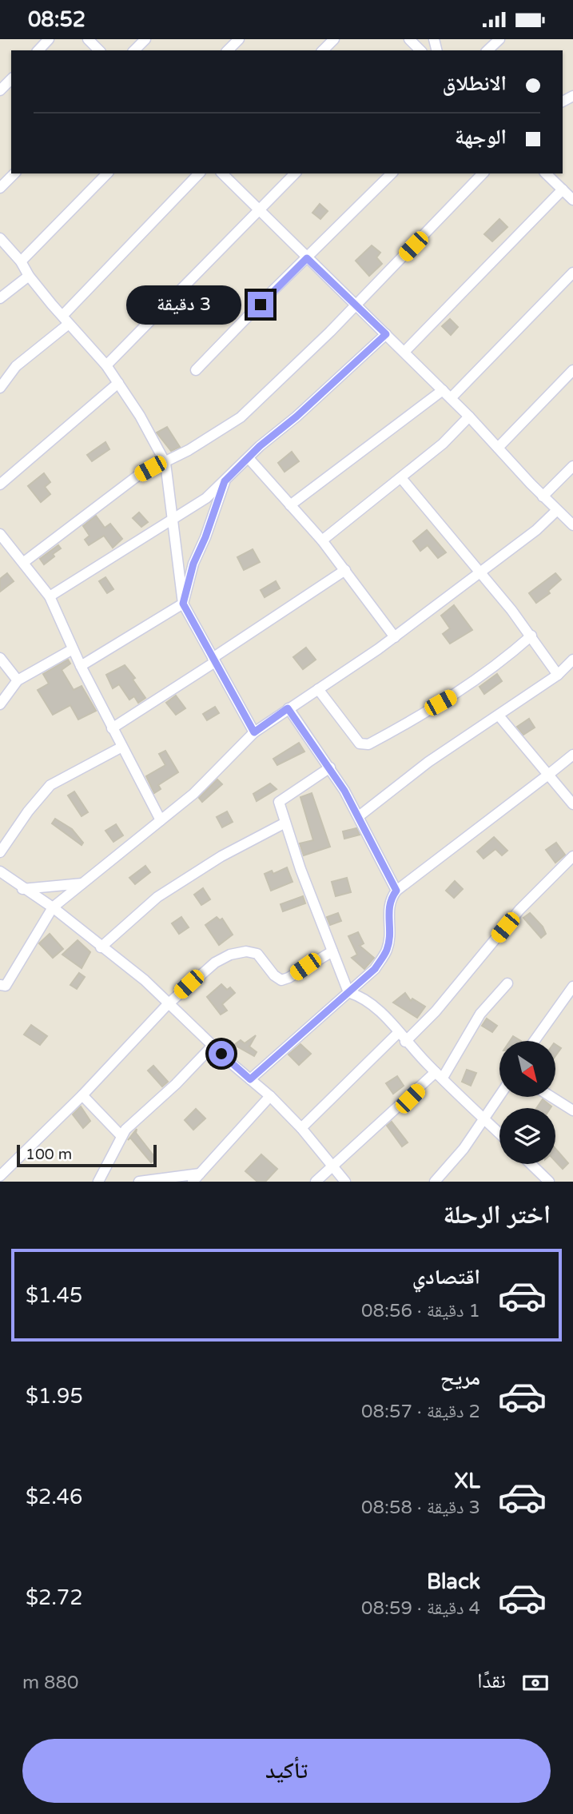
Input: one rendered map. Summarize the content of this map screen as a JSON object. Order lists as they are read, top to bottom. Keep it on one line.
{"scale_bar":"100 m","north":"bottom right","page":{"status":"08:52","banner":["الانطلاق","الوجهة"],"bubble":"3 دقيقة","scale":"100 m","heading":"اختر الرحلة","list":[{"name":"اقتصادي","note":"1 دقيقة · 08:56","value":"$1.45"},{"name":"مريح","note":"2 دقيقة · 08:57","value":"$1.95"},{"name":"XL","note":"3 دقيقة · 08:58","value":"$2.46"},{"name":"Black","note":"4 دقيقة · 08:59","value":"$2.72"}],"pay":["نقدًا","880 m"],"buttons":"تأكيد"}}
